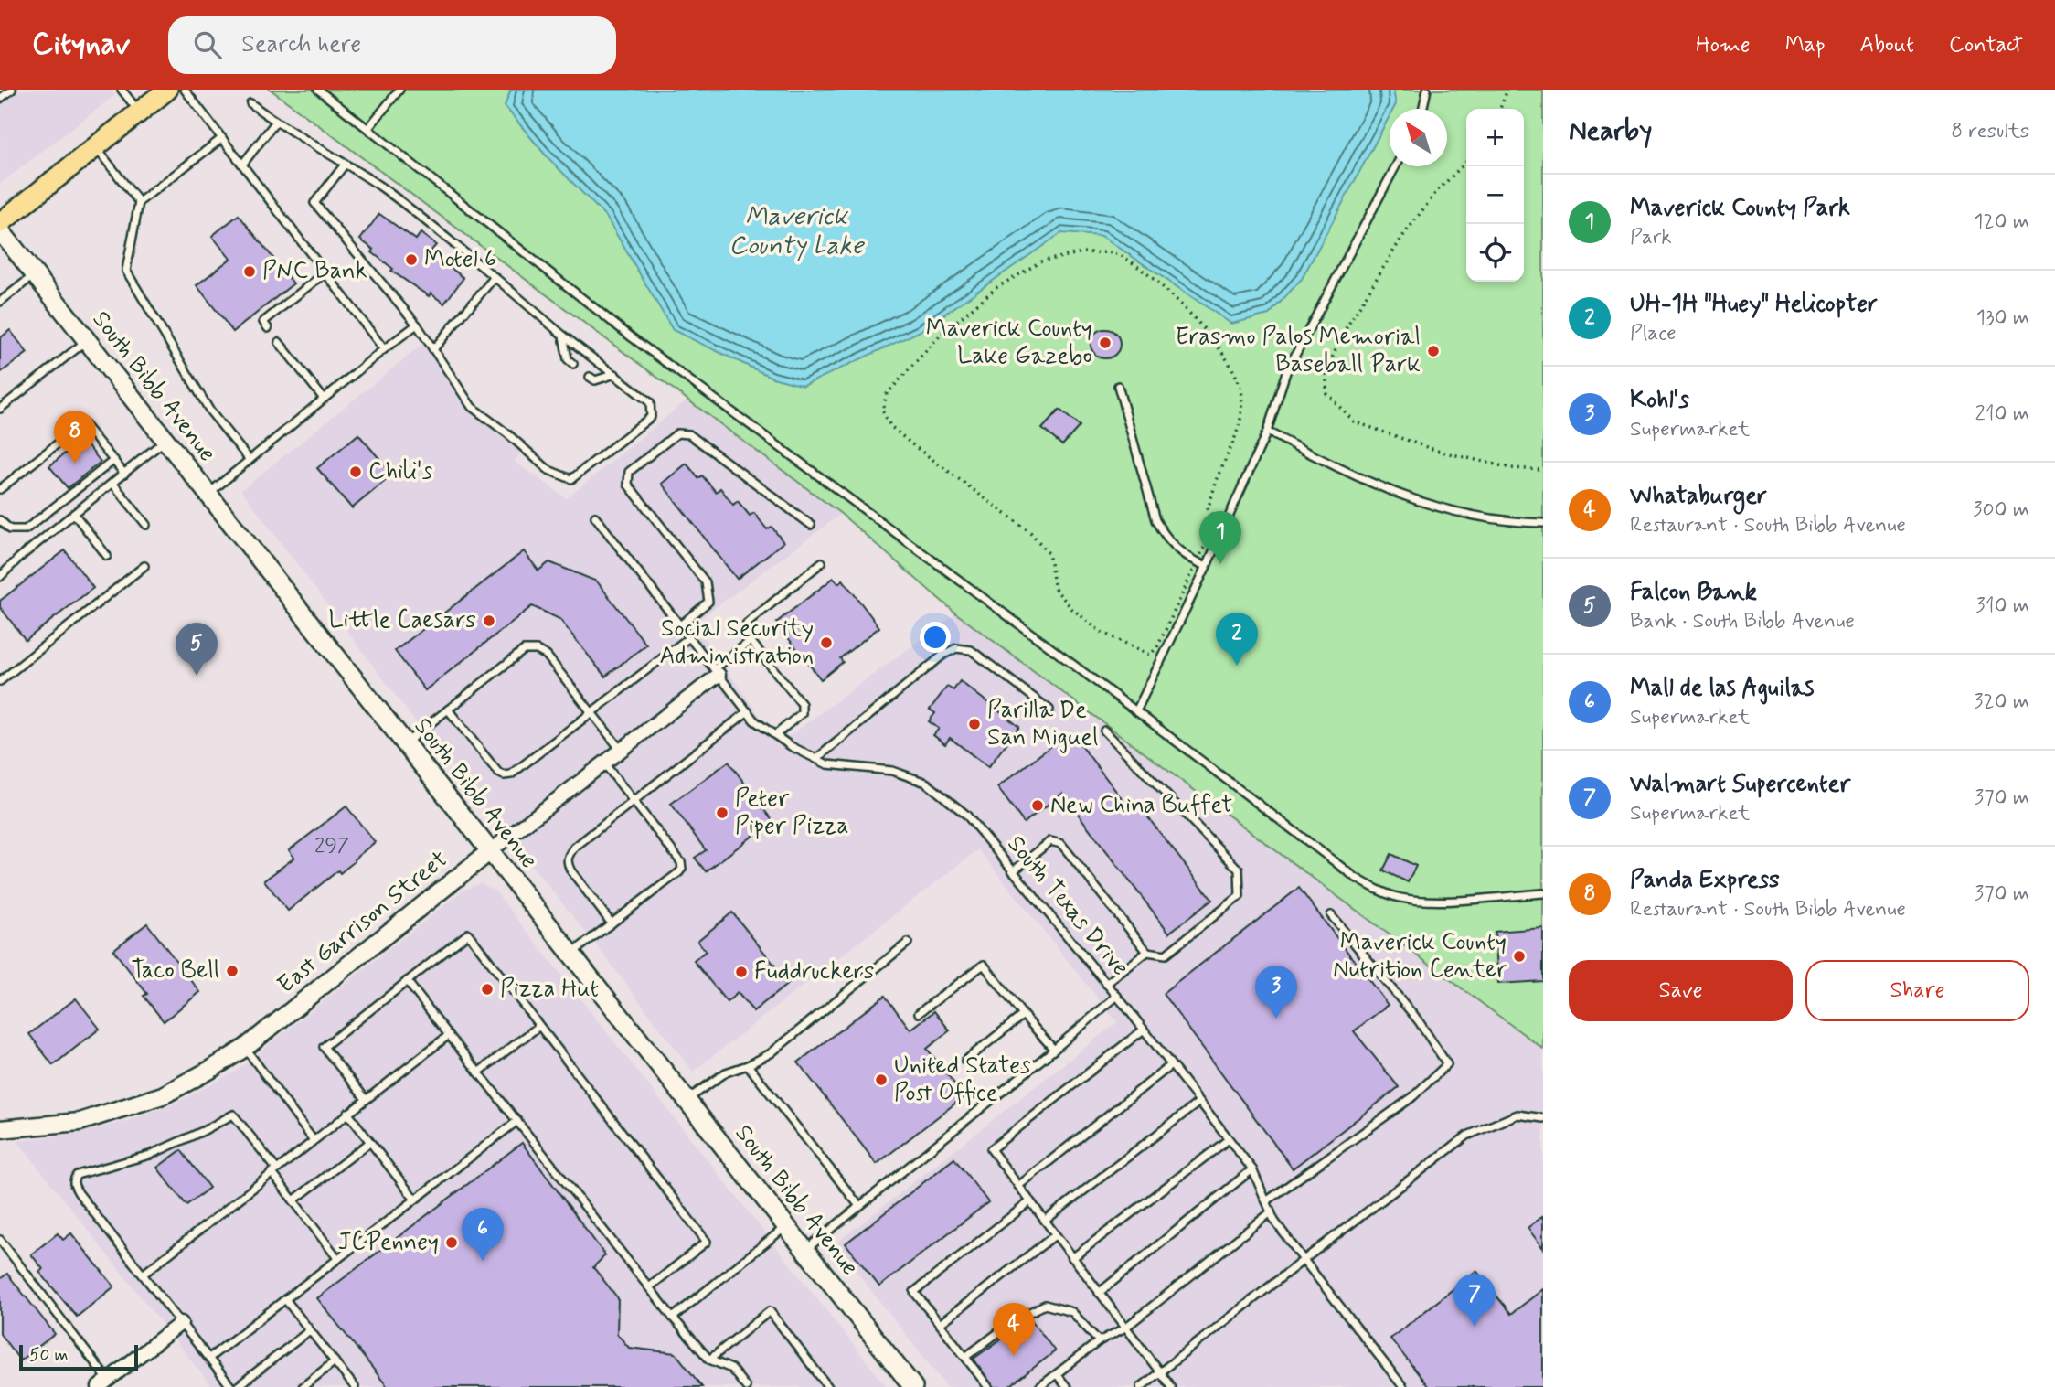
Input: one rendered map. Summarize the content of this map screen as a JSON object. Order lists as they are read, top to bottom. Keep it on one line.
{"streets":{"main road":["South Bibb Avenue"],"street":["East Garrison Street"],"lane":["South Texas Drive"]},"crossings":[["South Bibb Avenue","East Garrison Street"],["South Texas Drive","East Garrison Street"]],"water":["Maverick County Lake"],"places":["Motel 6","PNC Bank","Maverick County Lake Gazebo","Erasmo Palos Memorial Baseball Park","Chili's","Little Caesars","Social Security Administration","Parilla De San Miguel","New China Buffet","Peter Piper Pizza","Maverick County Nutrition Center","Taco Bell","Fuddruckers","Pizza Hut","United States Post Office","JCPenney"],"house_numbers":["297"],"scale_bar":"50 m","north":"top left","page":{"header":"Citynav","search":"Search here","nav":["Home","Map","About","Contact"],"heading":["Nearby","8 results"],"map_buttons":["+","−"],"list":[{"mark":"1","name":"Maverick County Park","note":"Park","value":"120 m"},{"mark":"2","name":"UH-1H \"Huey\" Helicopter","note":"Place","value":"130 m"},{"mark":"3","name":"Kohl's","note":"Supermarket","value":"210 m"},{"mark":"4","name":"Whataburger","note":"Restaurant · South Bibb Avenue","value":"300 m"},{"mark":"5","name":"Falcon Bank","note":"Bank · South Bibb Avenue","value":"310 m"},{"mark":"6","name":"Mall de las Aguilas","note":"Supermarket","value":"320 m"},{"mark":"7","name":"Walmart Supercenter","note":"Supermarket","value":"370 m"},{"mark":"8","name":"Panda Express","note":"Restaurant · South Bibb Avenue","value":"370 m"}],"pins":["8","1","2","5","3","6","7","4"],"buttons":["Save","Share"],"scale":"50 m"}}
